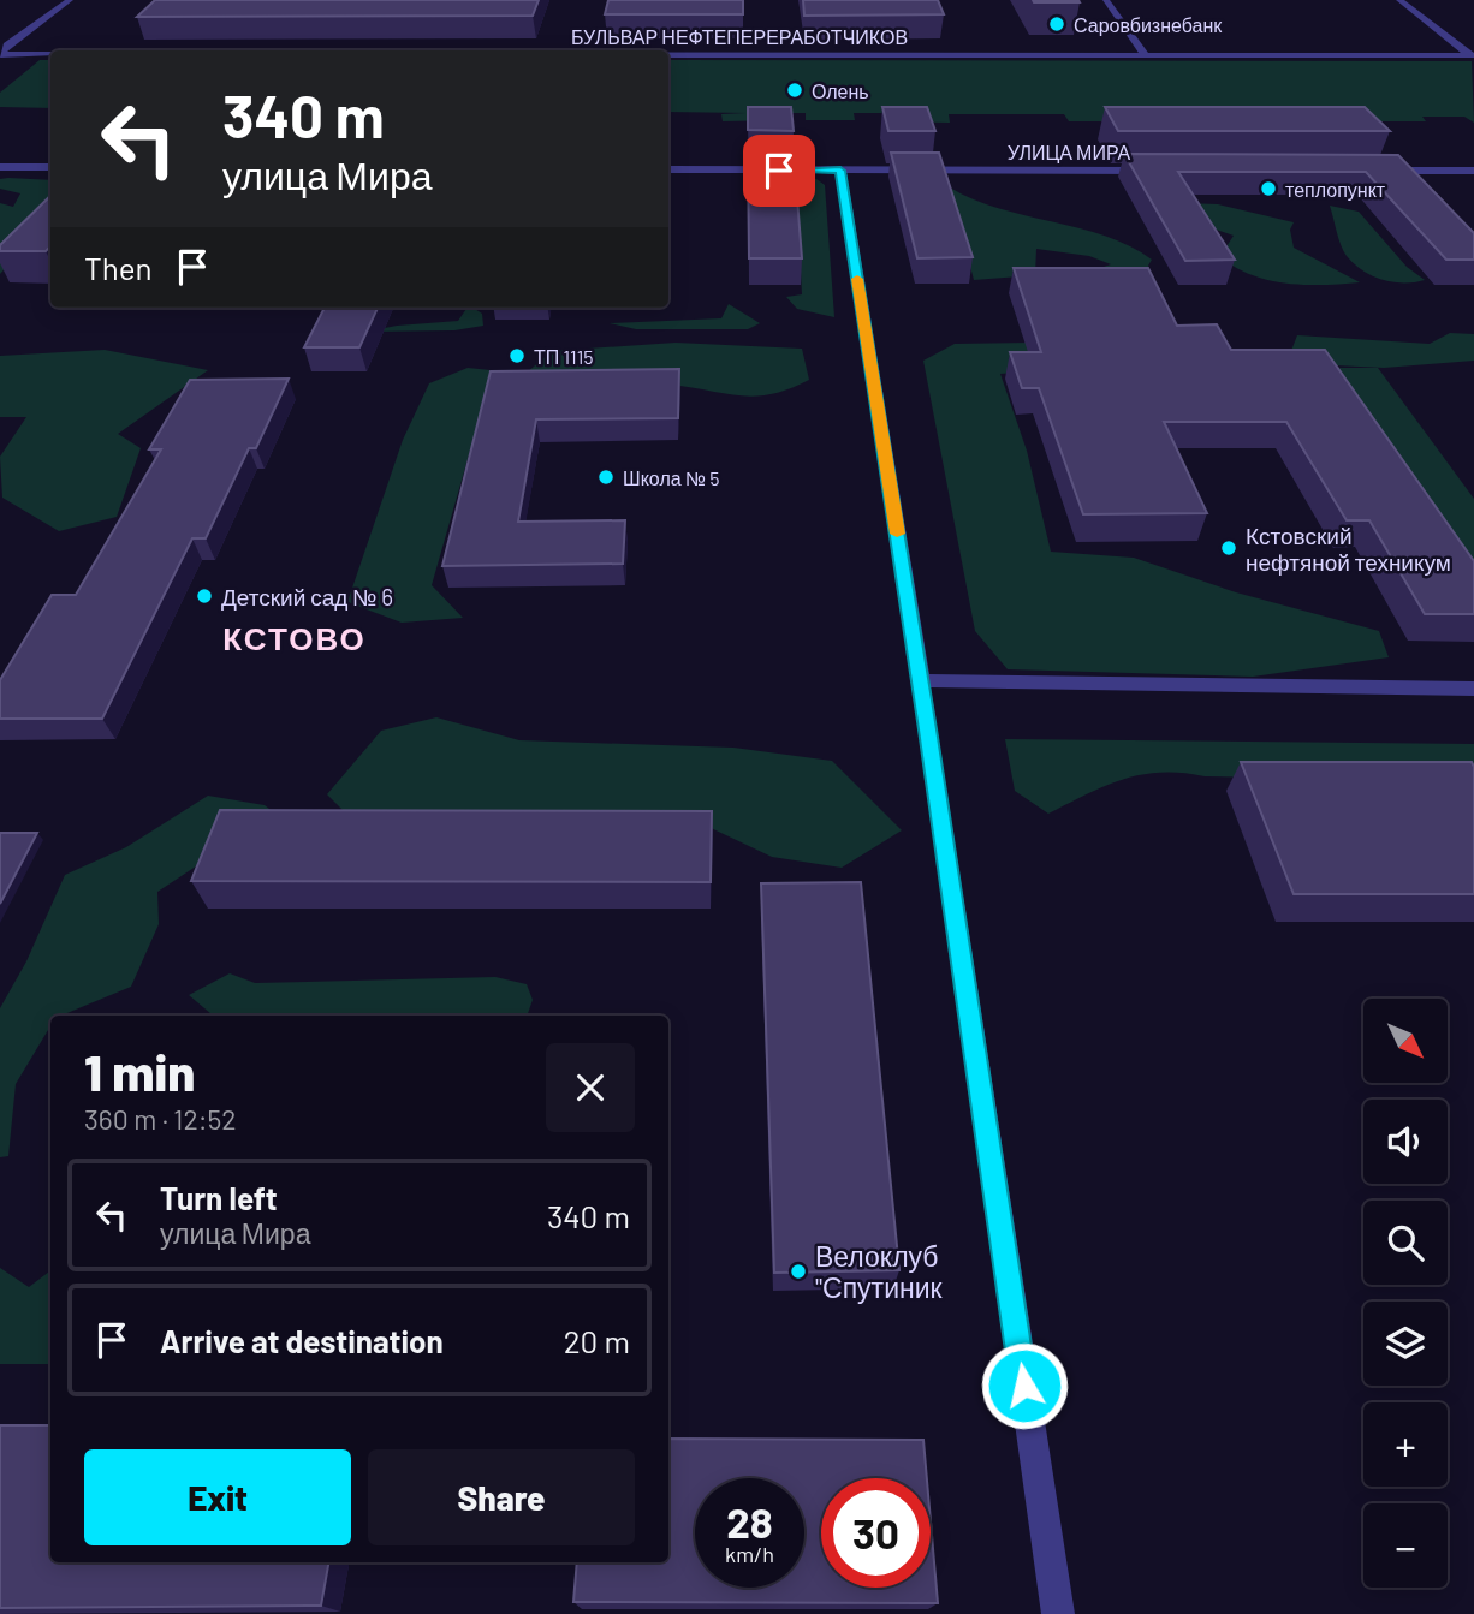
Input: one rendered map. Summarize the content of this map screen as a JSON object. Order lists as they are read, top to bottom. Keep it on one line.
{"streets":{"street":["БУЛЬВАР НЕФТЕПЕРЕРАБОТЧИКОВ","УЛИЦА МИРА"]},"districts":["КСТОВО"],"places":["Саровбизнебанк","Олень","теплопункт","ТП 1115","Школа № 5","Кстовский нефтяной техникум","Детский сад № 6","Велоклуб \"Спутиник"],"north":"bottom right","page":{"turn":["340 m","улица Мира"],"then":"Then","map_buttons":["+","−"],"heading":["1 min","360 m · 12:52"],"list":[{"name":"Turn left","note":"улица Мира","value":"340 m"},{"name":"Arrive at destination","value":"20 m"}],"buttons":["Exit","Share"],"speed":"28 km/h","limit":"30"}}
